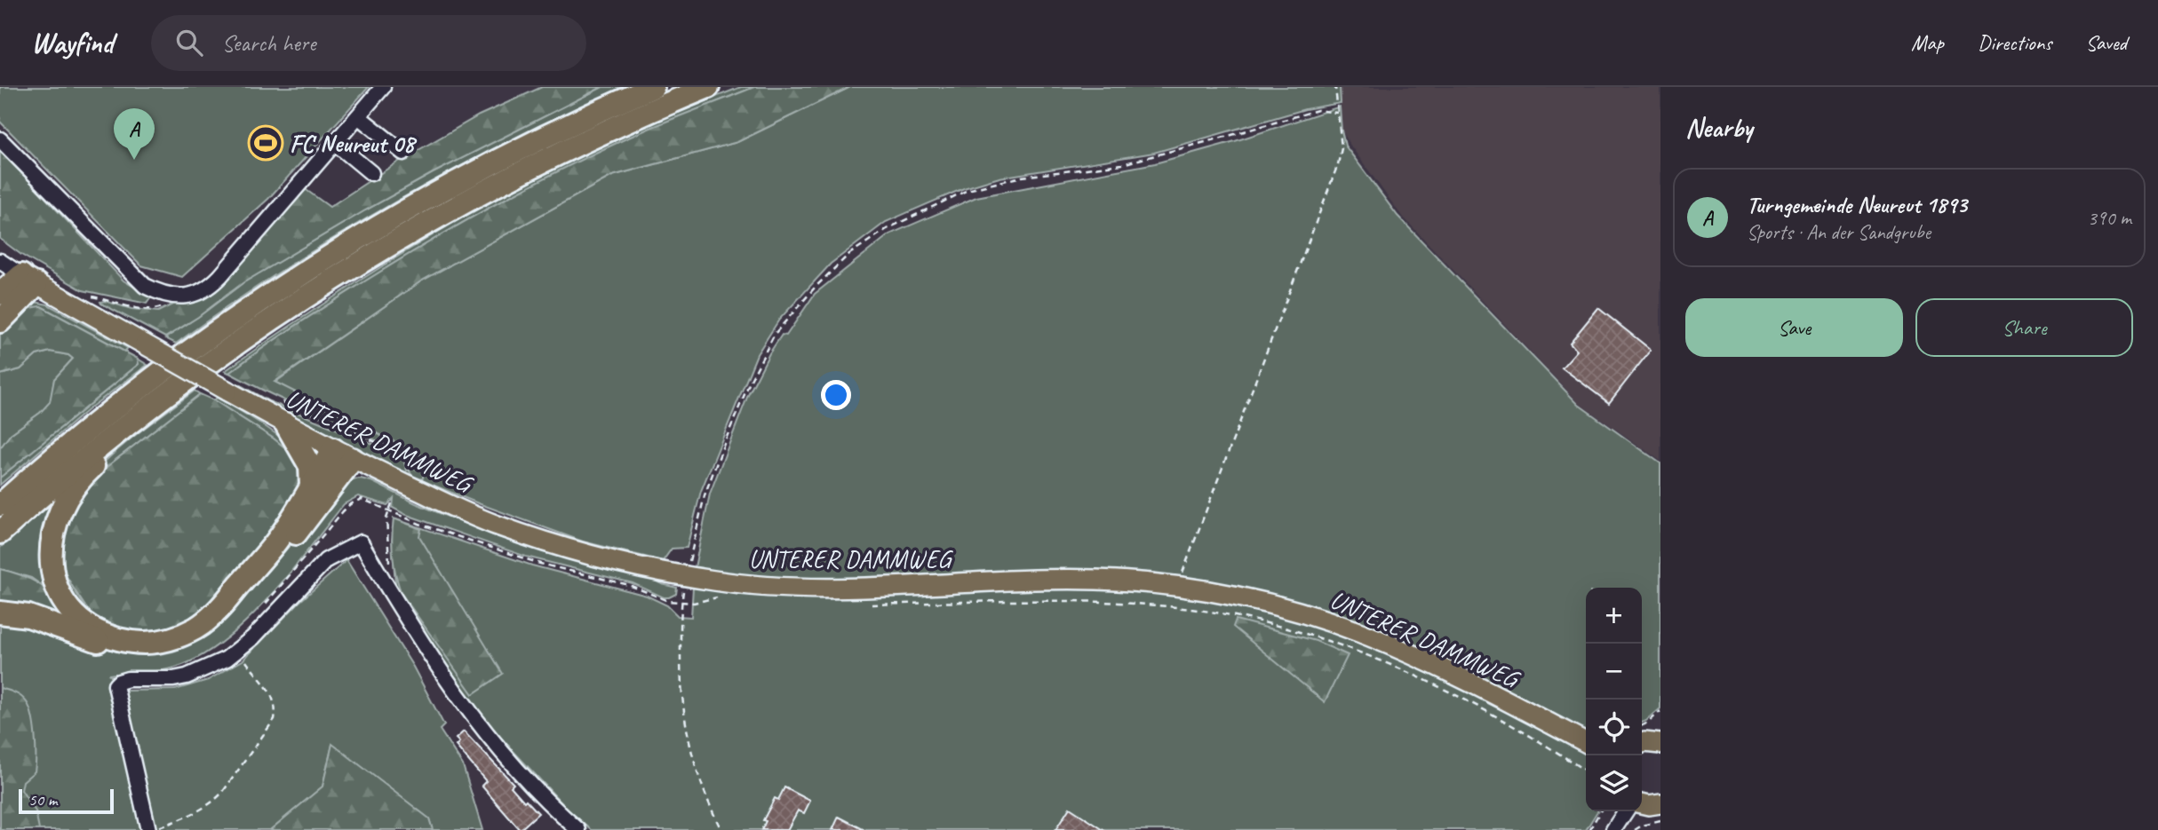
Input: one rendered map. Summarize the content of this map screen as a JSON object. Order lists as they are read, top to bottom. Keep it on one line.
{"streets":{"main road":["UNTERER DAMMWEG"]},"places":{"sports":["FC Neureut 08"]},"scale_bar":"50 m","page":{"header":"Wayfind","search":"Search here","nav":["Map","Directions","Saved"],"heading":"Nearby","pins":"A","list":[{"mark":"A","name":"Turngemeinde Neureut 1893","note":"Sports · An der Sandgrube","value":"390 m"}],"buttons":["Save","Share"],"map_buttons":["+","−"],"scale":"50 m"}}
